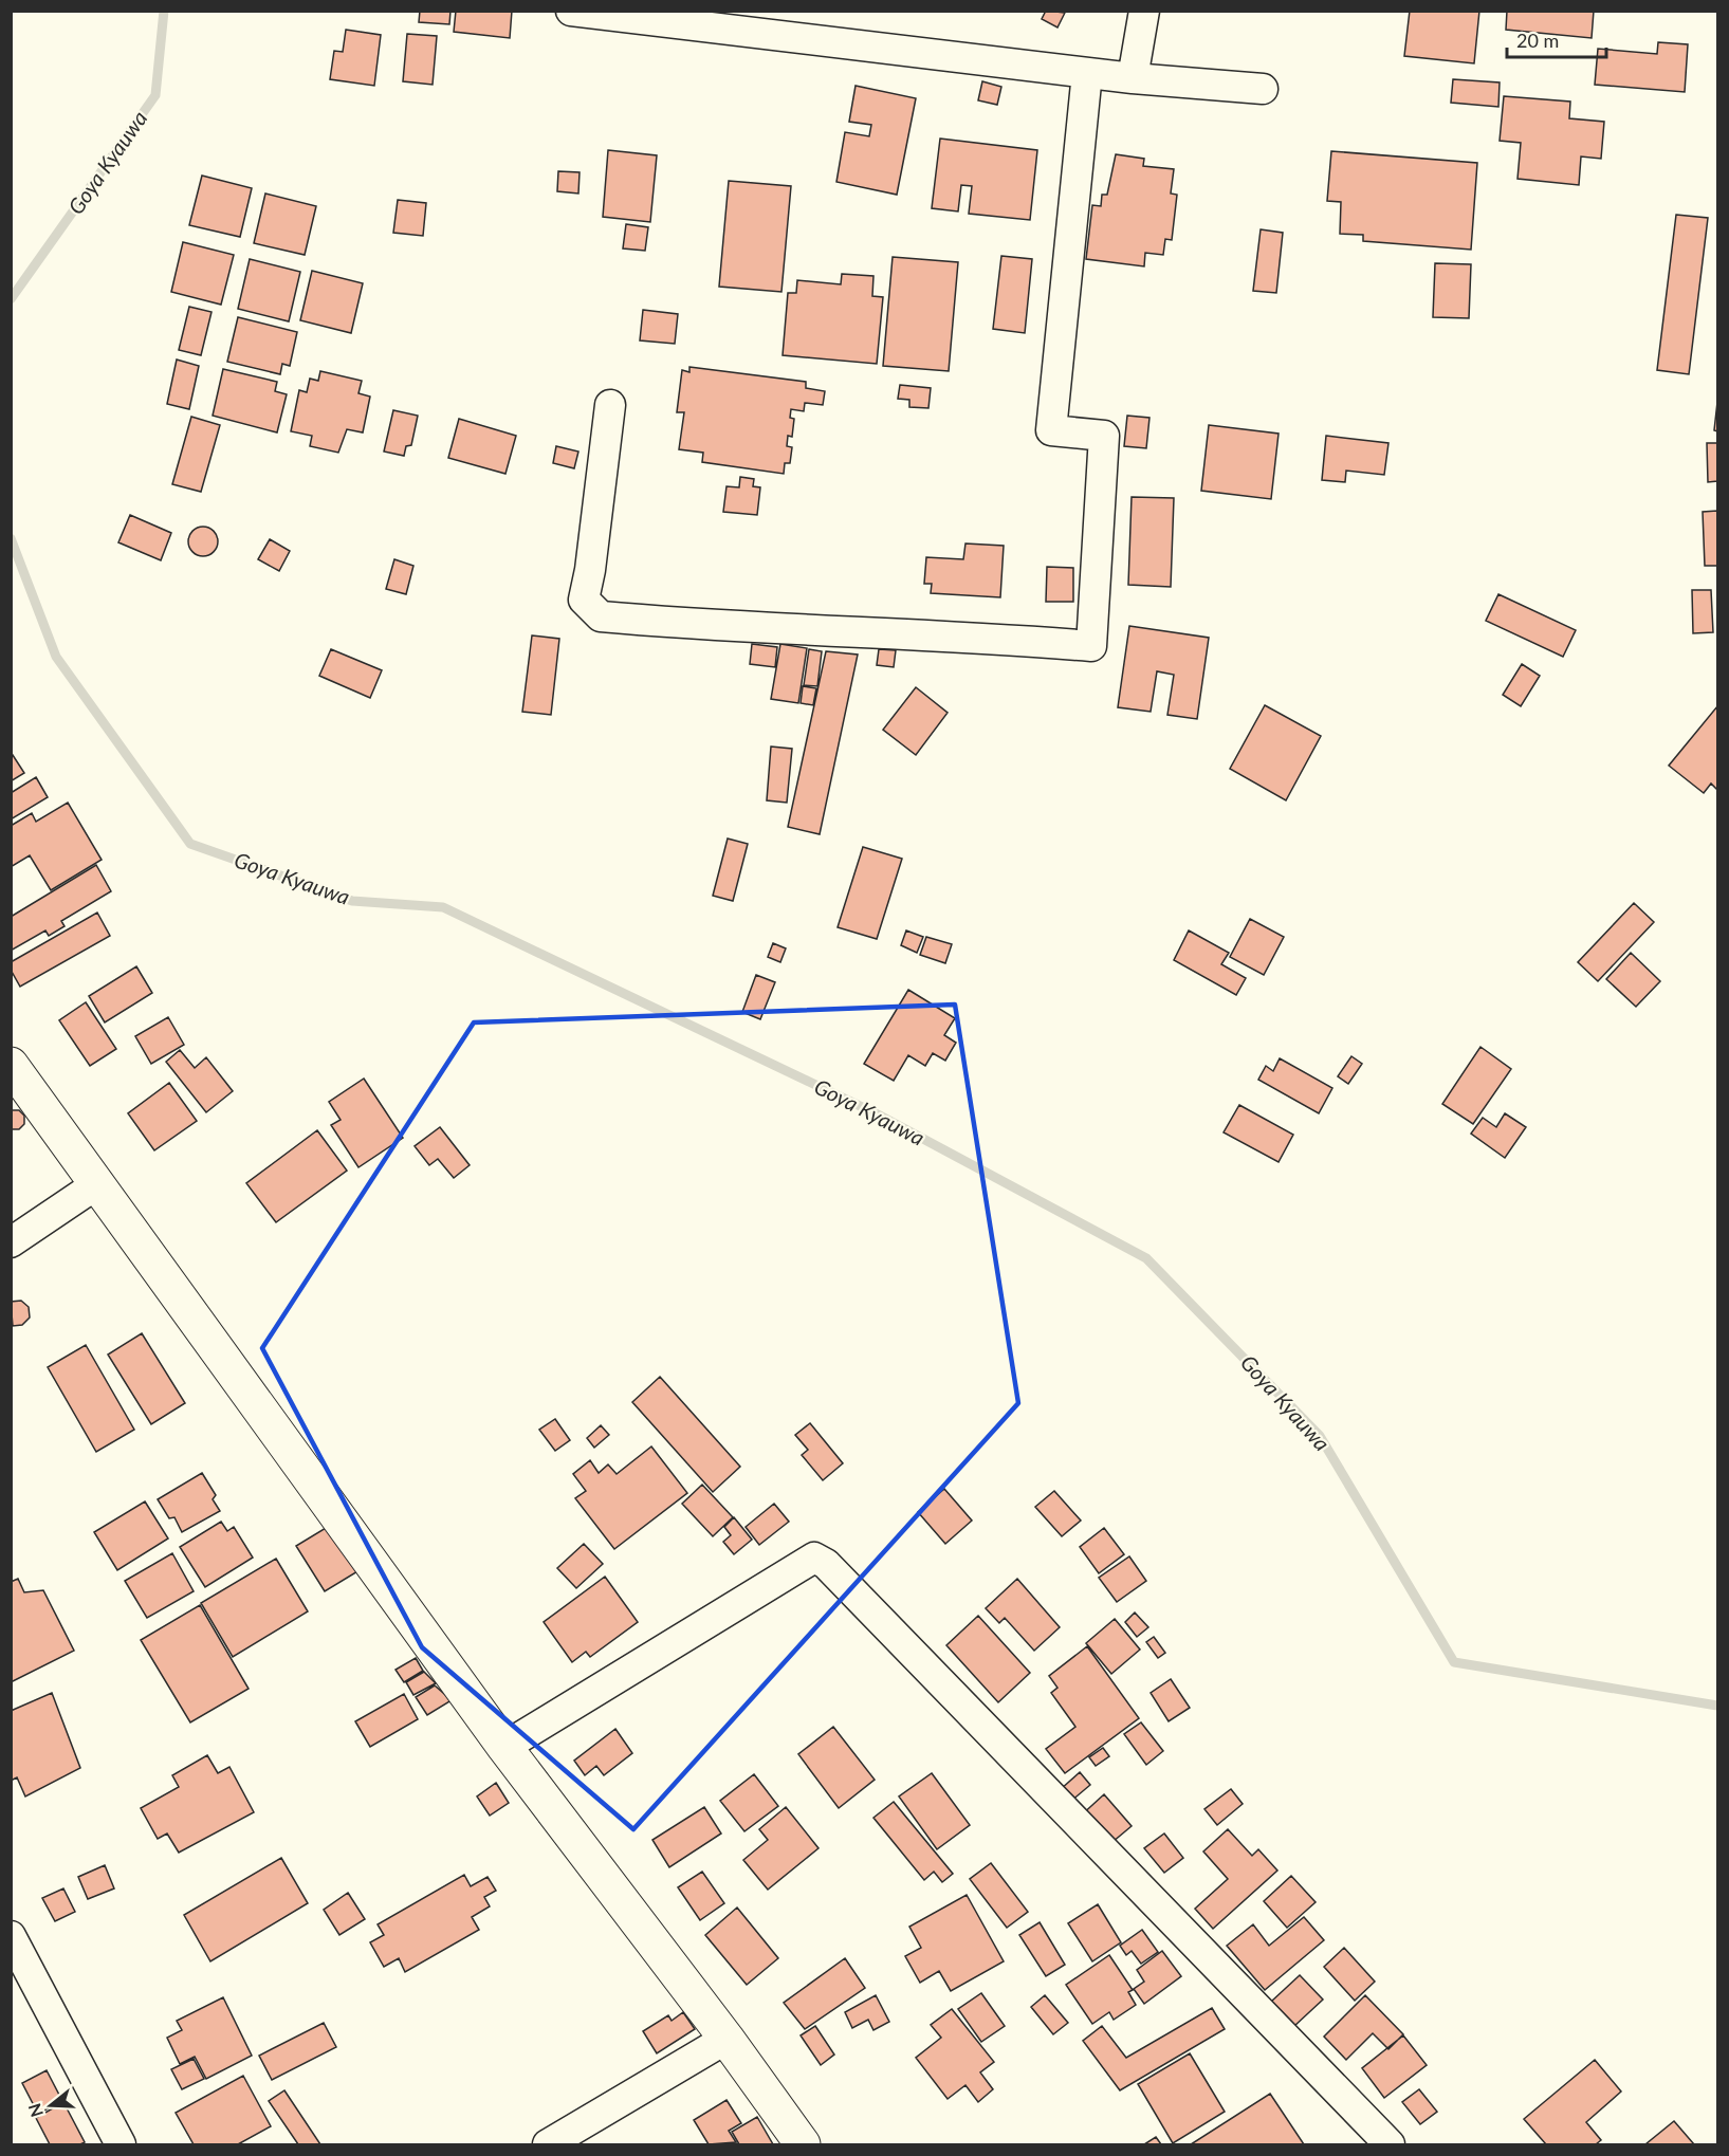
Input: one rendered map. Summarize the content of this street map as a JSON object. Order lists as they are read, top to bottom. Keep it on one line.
{"water":["Goya Kyauwa"],"scale_bar":"20 m","north":"left"}
